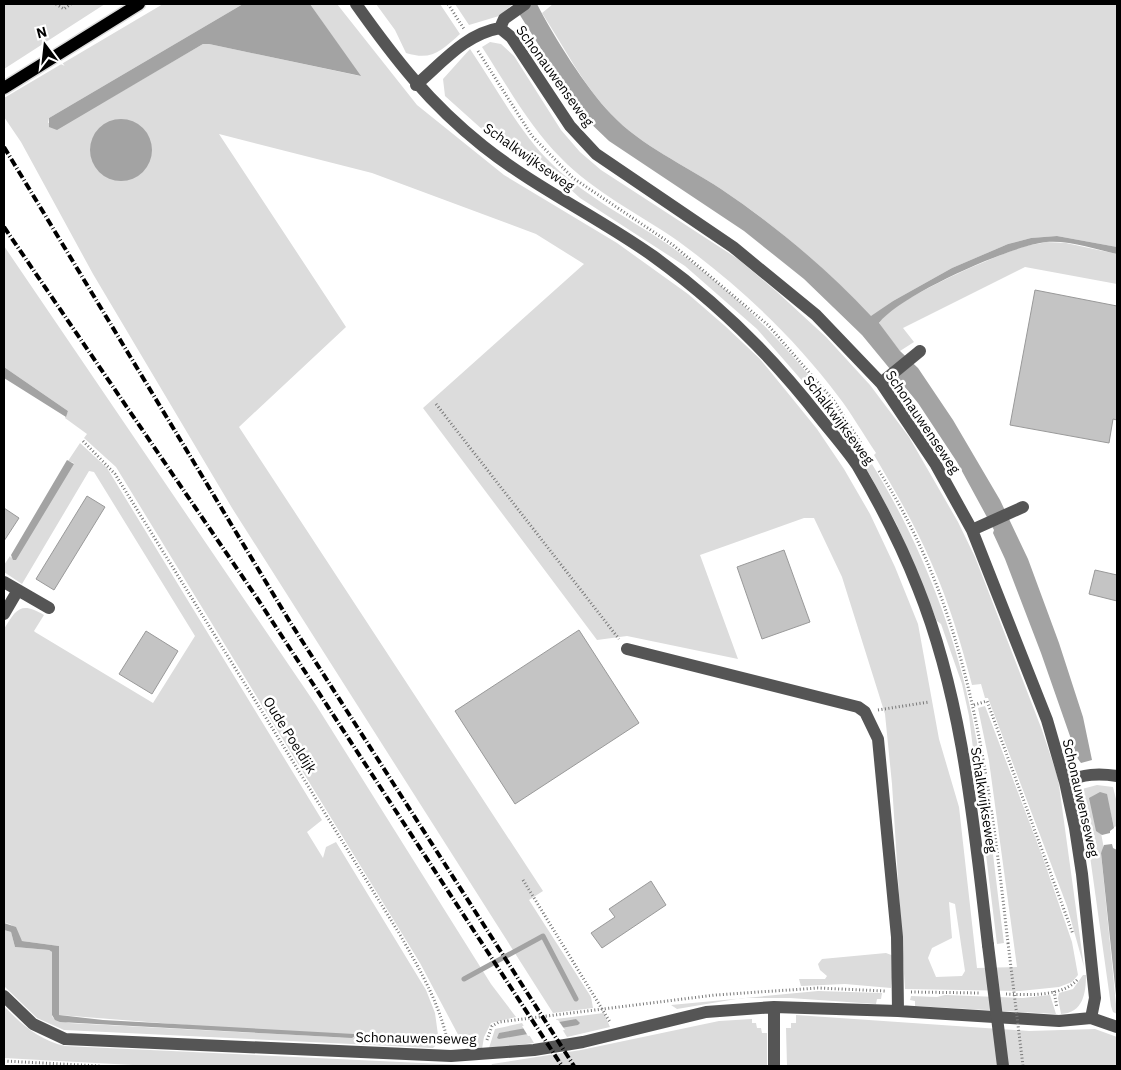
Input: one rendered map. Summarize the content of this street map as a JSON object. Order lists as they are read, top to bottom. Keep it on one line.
{"streets":{"street":["Schonauwenseweg","Schalkwijkseweg"],"path":["Oude Poeldijk"]},"crossings":[["Schonauwenseweg","Schalkwijkseweg"],["Schonauwenseweg","Oude Poeldijk"]],"north":"top"}
